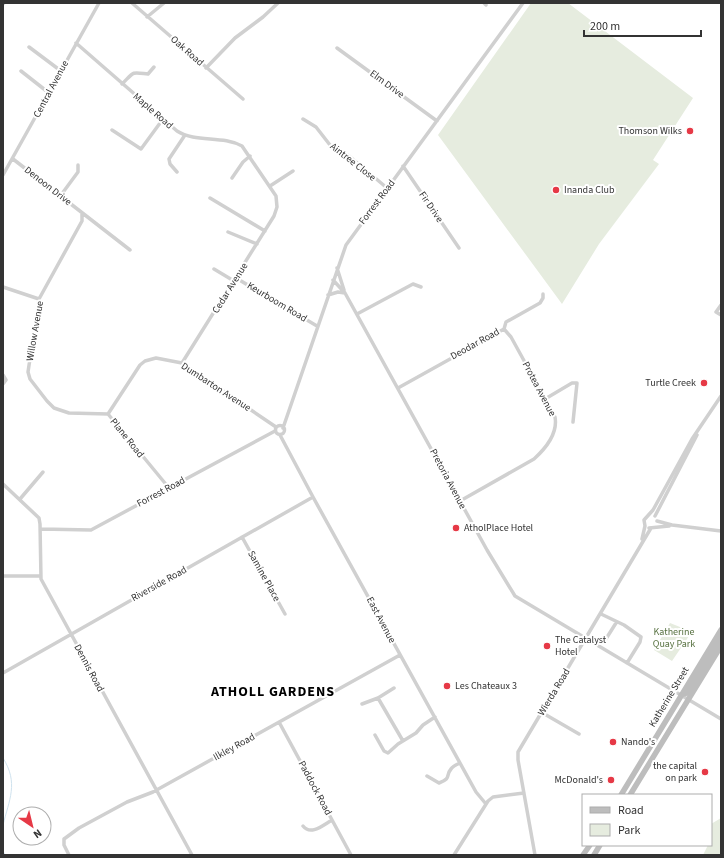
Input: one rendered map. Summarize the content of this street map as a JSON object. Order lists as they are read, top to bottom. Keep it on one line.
{"streets":{"main road":["Katherine Street"],"street":["Oak Road","Elm Drive","Central Avenue","Maple Road","Aintree Close","Denoon Drive","Forrest Road","Fir Drive","Cedar Avenue","Keurboom Road","Willow Avenue","Deodar Road","Dumbarton Avenue","Protea Avenue","Plane Road","Pretoria Avenue","Samine Place","Riverside Road","East Avenue","Dennis Road","Wierda Road","Ilkley Road","Paddock Road"]},"crossings":[["Elm Drive","Forrest Road"],["Central Avenue","Maple Road"],["Central Avenue","Denoon Drive"],["Maple Road","Cedar Avenue"],["Aintree Close","Forrest Road"],["Denoon Drive","Willow Avenue"],["Forrest Road","Fir Drive"],["Forrest Road","Keurboom Road"],["Forrest Road","Dumbarton Avenue"],["Forrest Road","Plane Road"],["Forrest Road","Pretoria Avenue"],["Forrest Road","East Avenue"],["Forrest Road","Dennis Road"],["Cedar Avenue","Keurboom Road"],["Cedar Avenue","Dumbarton Avenue"],["Willow Avenue","Plane Road"],["Deodar Road","Protea Avenue"],["Deodar Road","Pretoria Avenue"],["Dumbarton Avenue","Plane Road"],["Dumbarton Avenue","East Avenue"],["Protea Avenue","Pretoria Avenue"],["Pretoria Avenue","Wierda Road"],["Pretoria Avenue","Katherine Street"],["Samine Place","Riverside Road"],["Riverside Road","East Avenue"],["Riverside Road","Dennis Road"],["East Avenue","Ilkley Road"],["Dennis Road","Ilkley Road"],["Ilkley Road","Paddock Road"]],"districts":["ATHOLL GARDENS"],"parks":["Katherine Quay Park"],"places":["Thomson Wilks","Inanda Club","Turtle Creek","AtholPlace Hotel","The Catalyst Hotel","Les Chateaux 3","Nando's","the capital on park","McDonald's"],"legend":["Road","Park"],"scale_bar":"200 m","north":"bottom right"}
